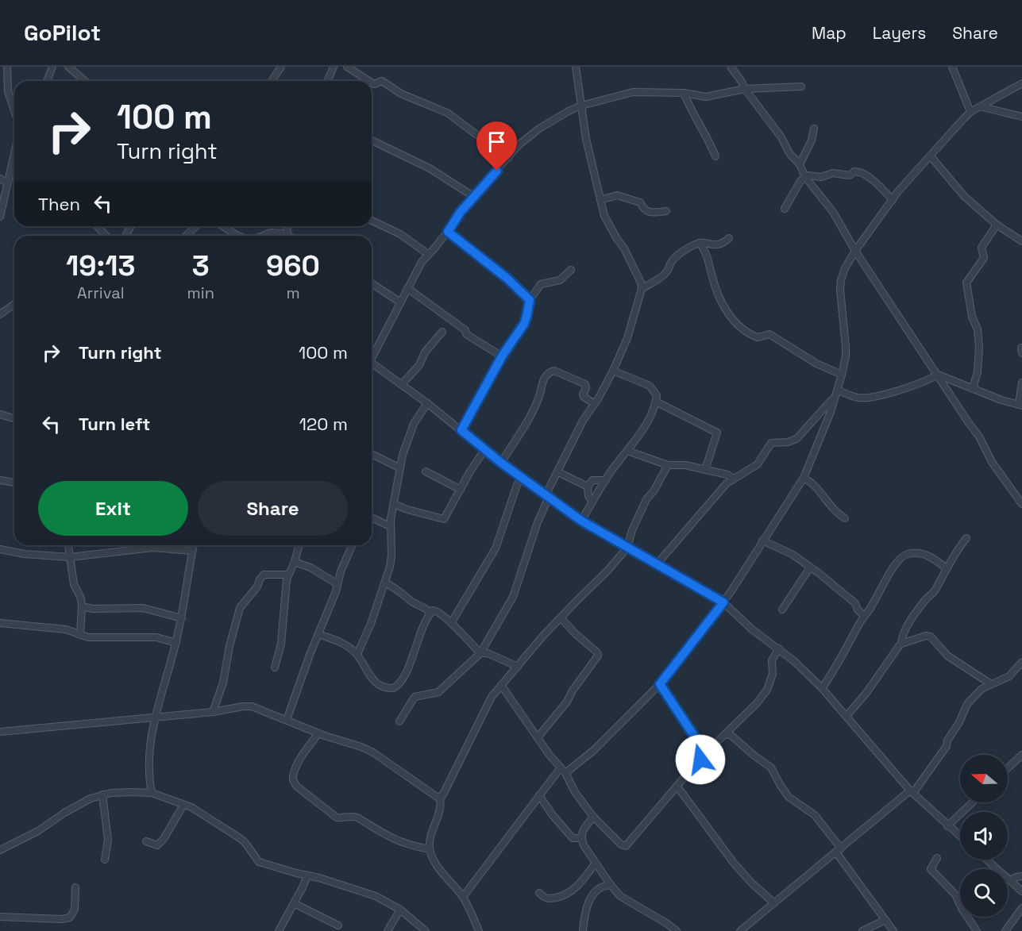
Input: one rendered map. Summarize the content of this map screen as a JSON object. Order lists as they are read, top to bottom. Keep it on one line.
{"north":"left","page":{"header":"GoPilot","nav":["Map","Layers","Share"],"turn":["100 m","Turn right"],"then":"Then","eta":["19:13","Arrival","3","min","960","m"],"list":[{"name":"Turn right","value":"100 m"},{"name":"Turn left","value":"120 m"}],"buttons":["Exit","Share"]}}
